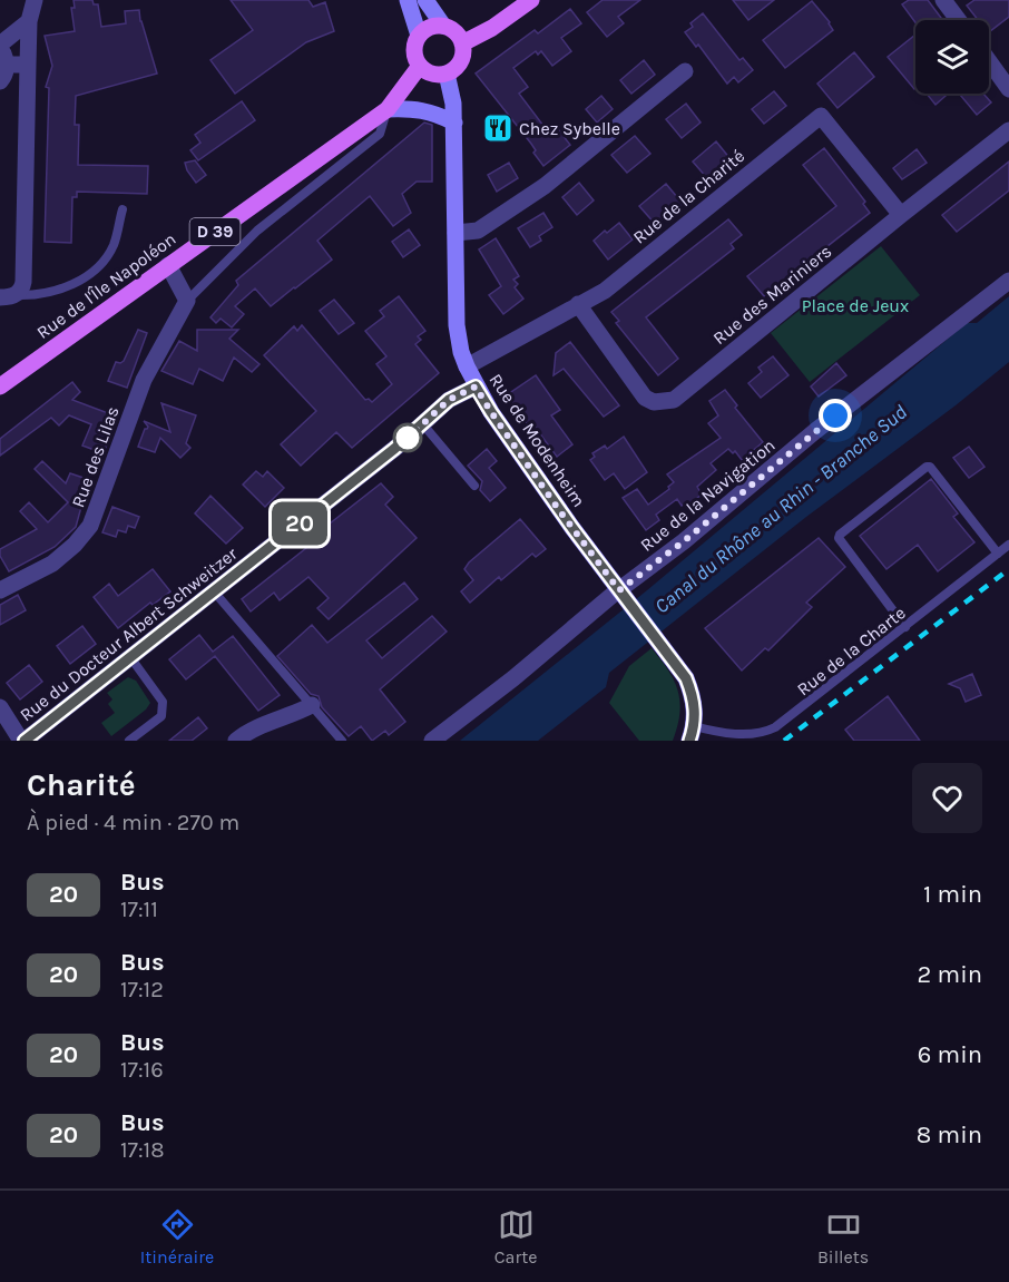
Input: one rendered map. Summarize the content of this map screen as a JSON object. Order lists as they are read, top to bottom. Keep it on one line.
{"streets":{"main road":["D 39","Rue de l'Île Napoléon","Rue de Modenheim"],"street":["Rue de la Charité","Rue des Mariniers","Rue des Lilas","Rue de la Navigation","Rue du Docteur Albert Schweitzer"],"lane":["Rue de la Charte"]},"crossings":[["Rue de la Charité","Rue des Mariniers"],["Rue de la Charité","Rue de Modenheim"],["Rue de l'Île Napoléon","Rue de Modenheim"],["Rue de l'Île Napoléon","Rue des Lilas"],["Rue de Modenheim","Rue de la Navigation"],["Rue de Modenheim","Rue du Docteur Albert Schweitzer"],["Rue de Modenheim","Rue de la Charte"]],"water":["Canal du Rhône au Rhin - Branche Sud"],"parks":["Place de Jeux"],"places":{"restaurant":["Chez Sybelle"]},"lines":["bus line 20"],"page":{"on_map":"20","heading":["Charité","À pied · 4 min · 270 m"],"list":[{"mark":"20","name":"Bus","note":"17:11","value":"1 min"},{"mark":"20","name":"Bus","note":"17:12","value":"2 min"},{"mark":"20","name":"Bus","note":"17:16","value":"6 min"},{"mark":"20","name":"Bus","note":"17:18","value":"8 min"}],"tabs":["Itinéraire","Carte","Billets"]}}
